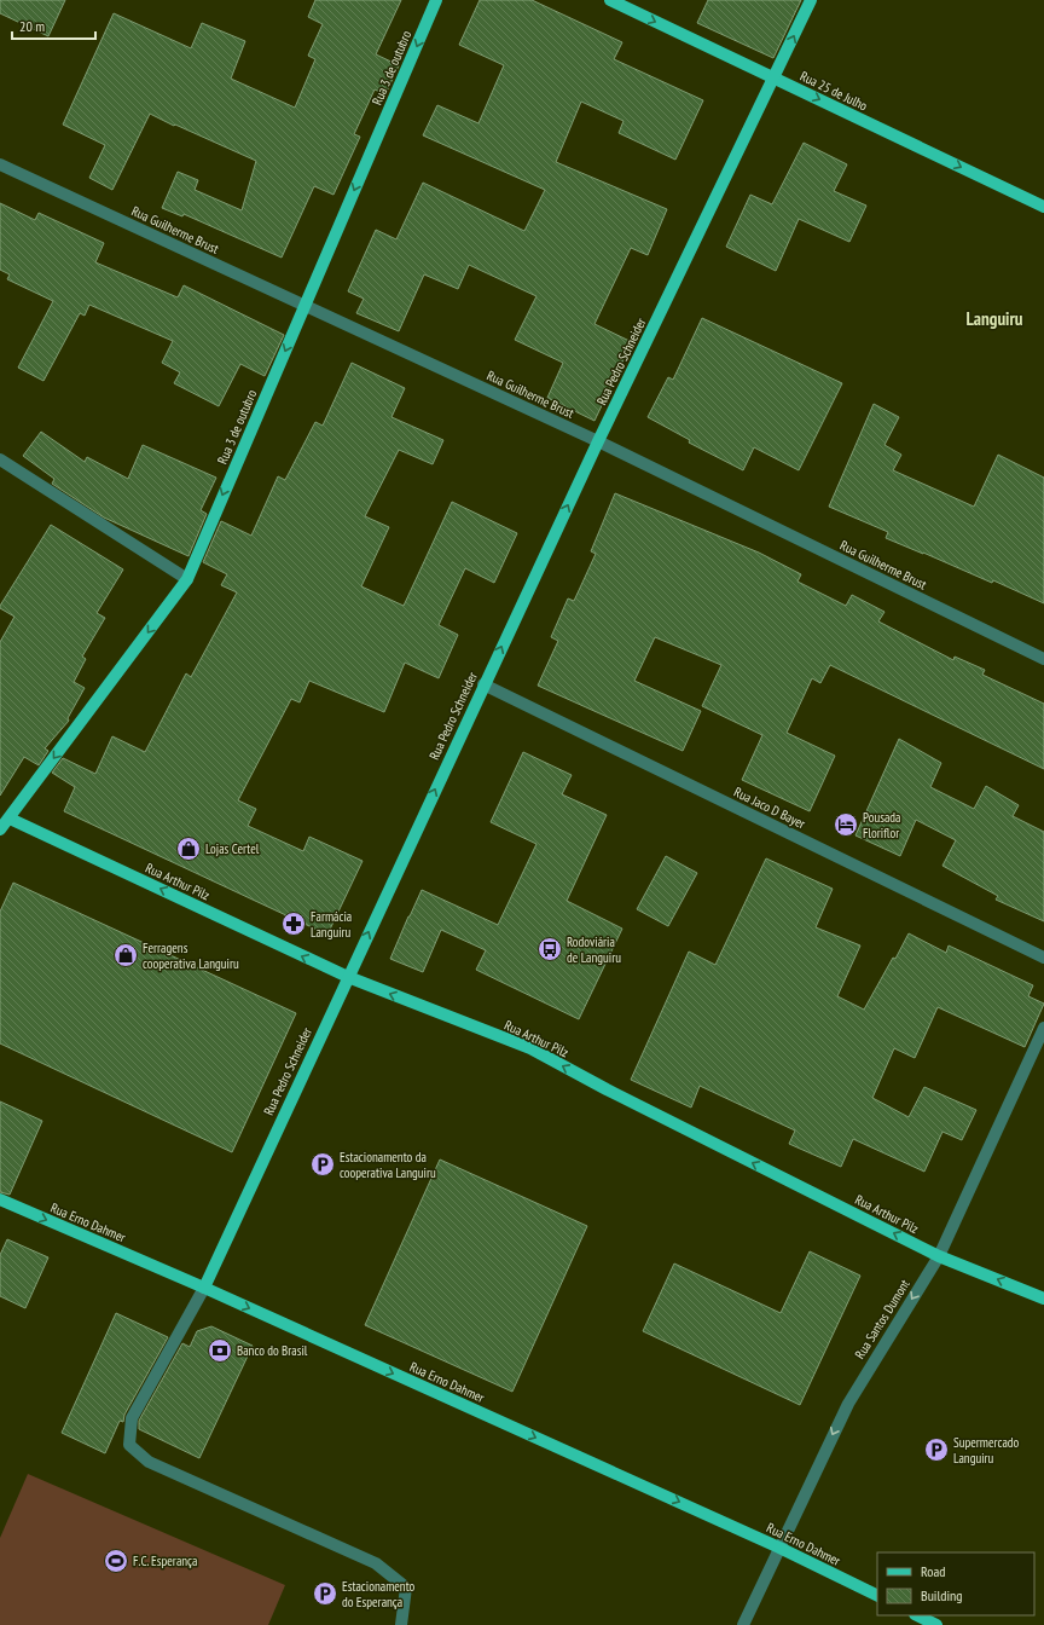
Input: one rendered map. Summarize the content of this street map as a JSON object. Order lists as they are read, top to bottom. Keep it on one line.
{"streets":{"main road":["Rua 3 de outubro","Rua 25 de Julho","Rua Pedro Schneider","Rua Arthur Pilz","Rua Erno Dahmer"],"street":["Rua Guilherme Brust","Rua Jaco D Bayer","Rua Santos Dumont"]},"crossings":[["Rua 3 de outubro","Rua Guilherme Brust"],["Rua 3 de outubro","Rua Arthur Pilz"],["Rua 25 de Julho","Rua Pedro Schneider"],["Rua Guilherme Brust","Rua Pedro Schneider"],["Rua Pedro Schneider","Rua Jaco D Bayer"],["Rua Pedro Schneider","Rua Arthur Pilz"],["Rua Pedro Schneider","Rua Erno Dahmer"],["Rua Arthur Pilz","Rua Santos Dumont"],["Rua Erno Dahmer","Rua Santos Dumont"]],"one_way":["Rua 3 de outubro","Rua 25 de Julho","Rua Arthur Pilz","Rua Erno Dahmer","Rua Santos Dumont"],"districts":["Languiru"],"places":{"hotel":["Pousada Floriflor"],"shop":["Lojas Certel","Ferragens cooperativa Languiru"],"pharmacy":["Farmácia Languiru"],"bus stop":["Rodoviária de Languiru"],"parking":["Estacionamento da cooperativa Languiru","Supermercado Languiru","Estacionamento do Esperança"],"bank":["Banco do Brasil"],"sports":["F.C. Esperança"]},"legend":["Road","Building"],"scale_bar":"20 m"}
